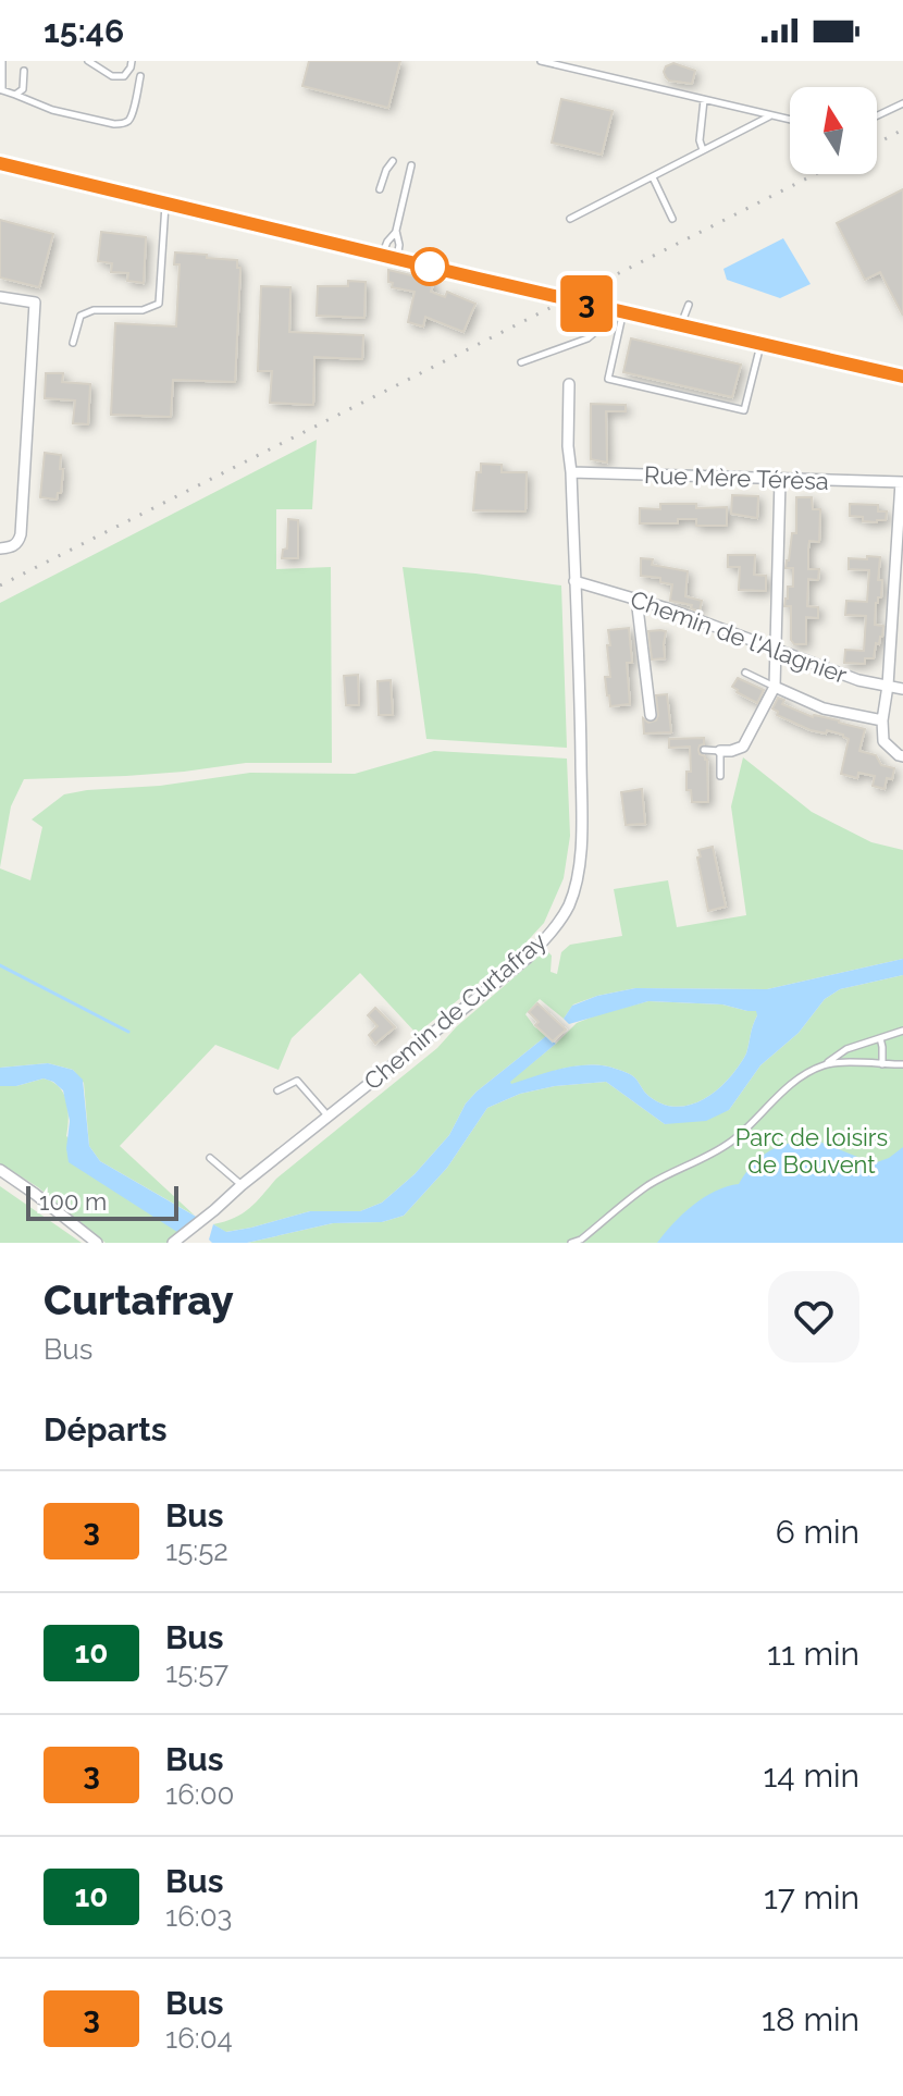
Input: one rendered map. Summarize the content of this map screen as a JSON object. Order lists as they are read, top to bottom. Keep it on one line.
{"streets":{"street":["Rue Mère Térèsa","Chemin de l'Alagnier","Chemin de Curtafray"]},"crossings":[["Rue Mère Térèsa","Chemin de Curtafray"],["Chemin de l'Alagnier","Chemin de Curtafray"]],"parks":["Parc de loisirs de Bouvent"],"lines":["bus line 3"],"scale_bar":"100 m","north":"top","page":{"status":"15:46","on_map":"3","scale":"100 m","heading":[["Curtafray","Bus"],"Départs"],"list":[{"mark":"3","name":"Bus","note":"15:52","value":"6 min"},{"mark":"10","name":"Bus","note":"15:57","value":"11 min"},{"mark":"3","name":"Bus","note":"16:00","value":"14 min"},{"mark":"10","name":"Bus","note":"16:03","value":"17 min"},{"mark":"3","name":"Bus","note":"16:04","value":"18 min"}]}}
